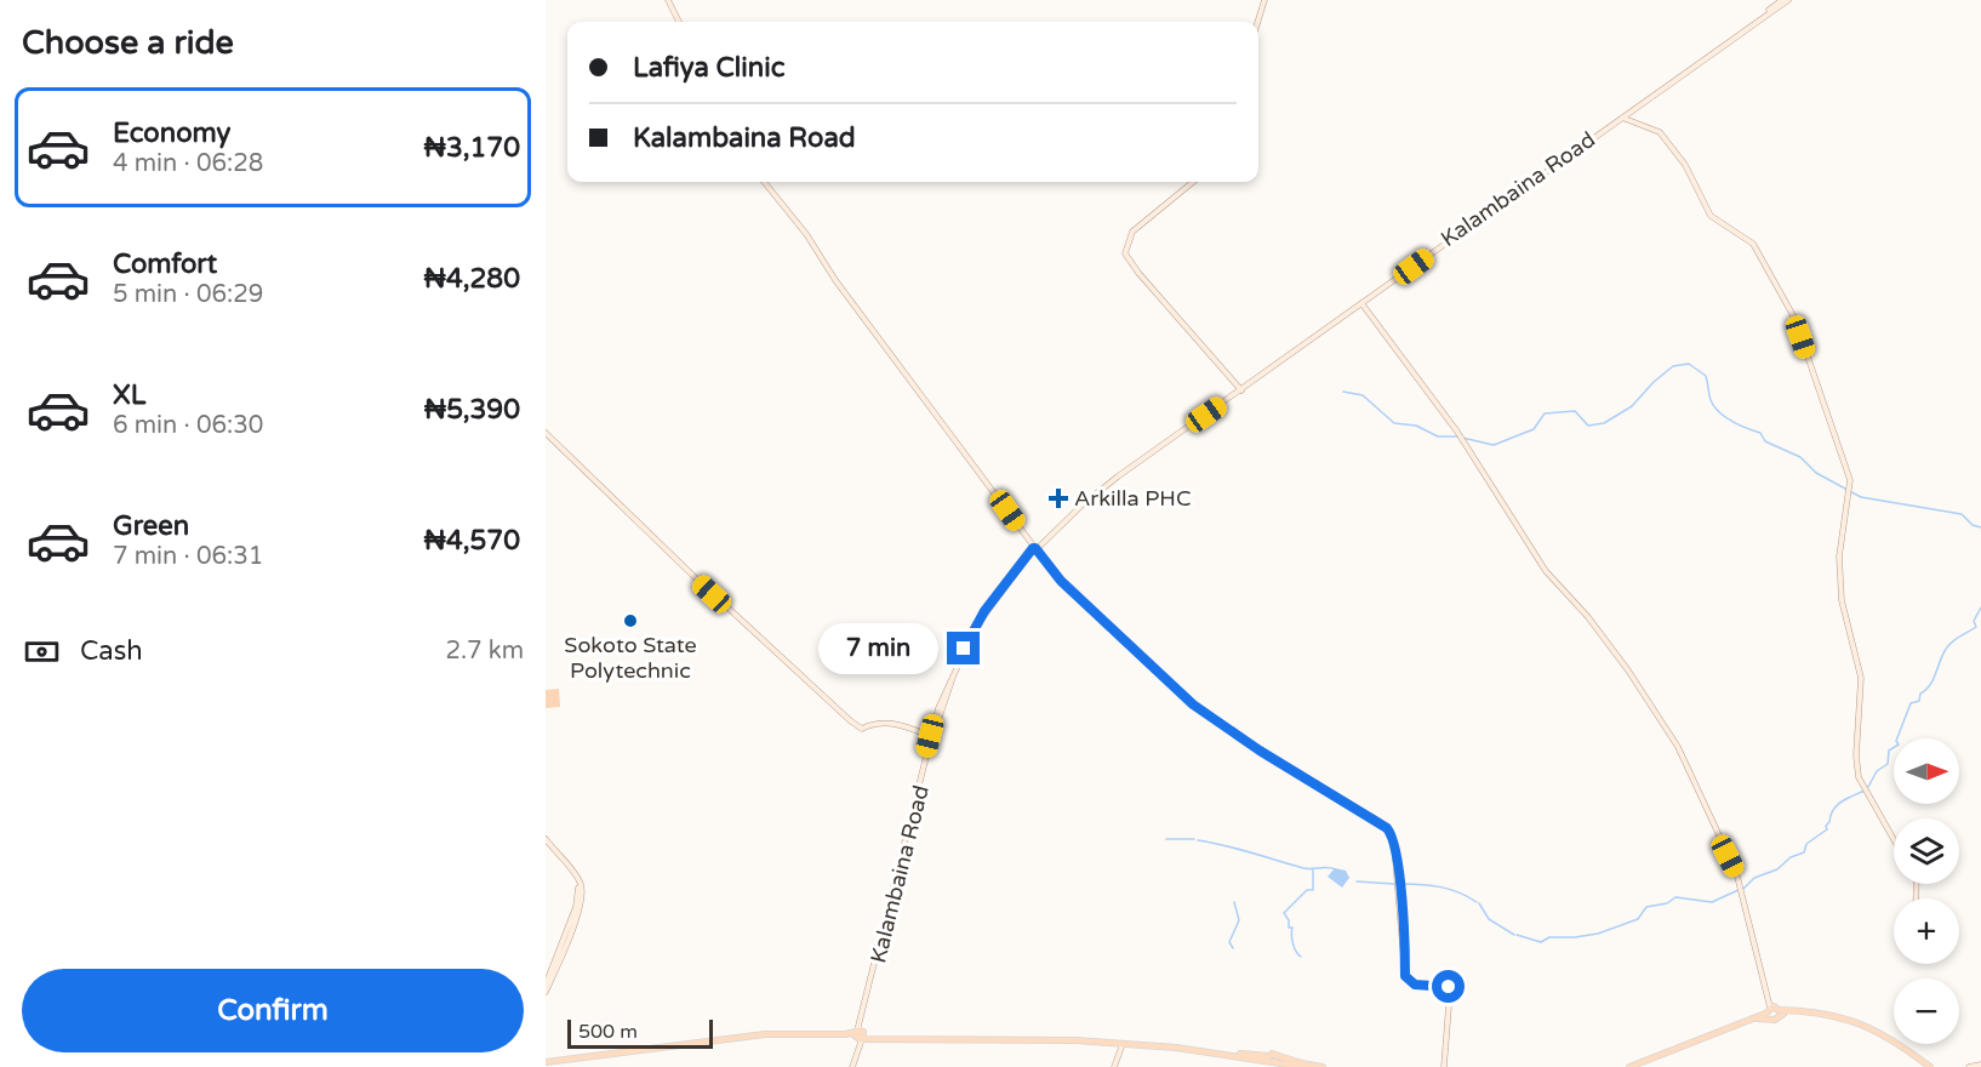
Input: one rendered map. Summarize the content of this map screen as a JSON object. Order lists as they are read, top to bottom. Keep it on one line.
{"streets":{"street":["Kalambaina Road"]},"places":{"health":["Arkilla PHC"],"other":["Sokoto State Polytechnic"]},"scale_bar":"500 m","north":"right","page":{"heading":"Choose a ride","banner":["Lafiya Clinic","Kalambaina Road"],"list":[{"name":"Economy","note":"4 min · 06:28","value":"₦3,170"},{"name":"Comfort","note":"5 min · 06:29","value":"₦4,280"},{"name":"XL","note":"6 min · 06:30","value":"₦5,390"},{"name":"Green","note":"7 min · 06:31","value":"₦4,570"}],"pay":["Cash","2.7 km"],"bubble":"7 min","map_buttons":["+","−"],"buttons":"Confirm","scale":"500 m"}}
